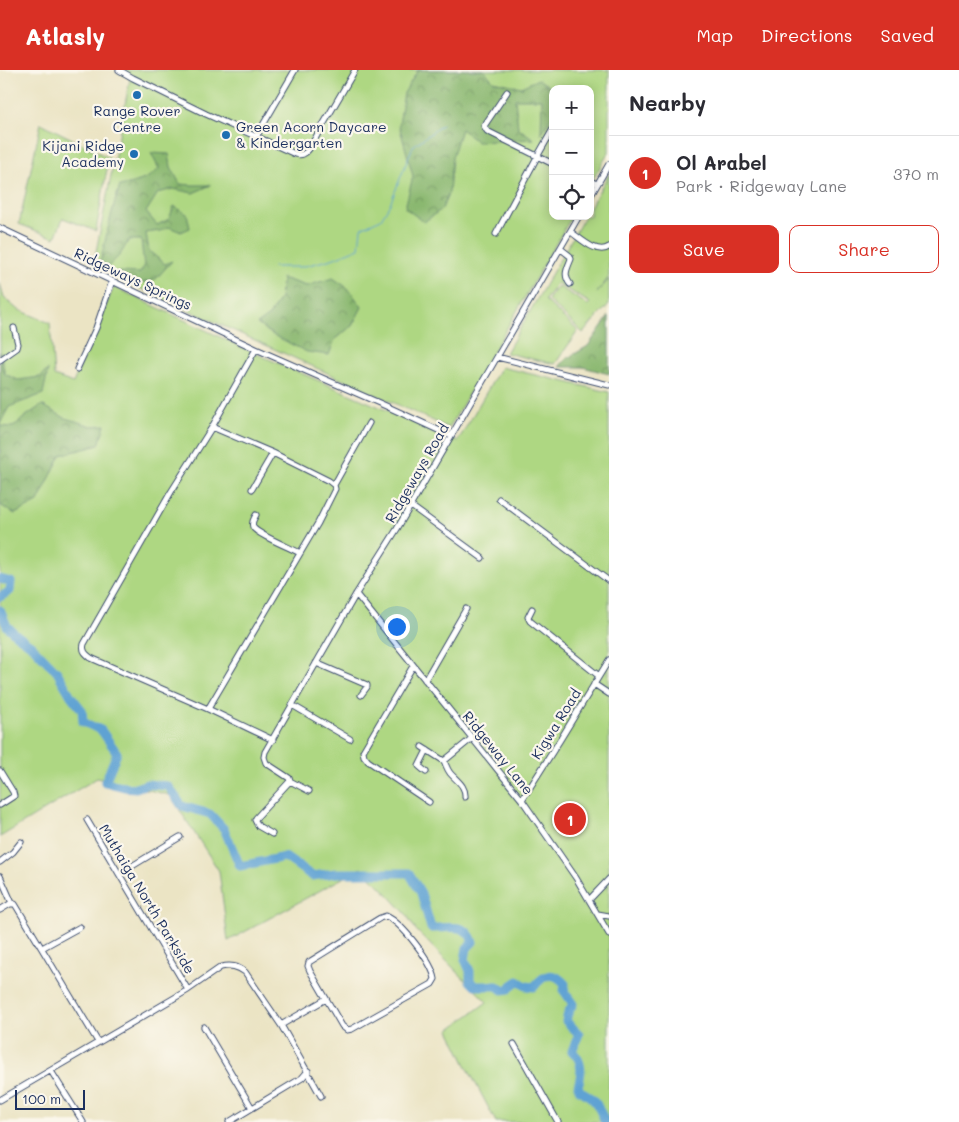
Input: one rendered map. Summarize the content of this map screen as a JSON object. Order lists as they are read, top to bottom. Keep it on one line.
{"streets":{"street":["Ridgeways Springs","Ridgeways Road","Kigwa Road","Ridgeway Lane","Muthaiga North Parkside"]},"crossings":[["Ridgeways Springs","Ridgeways Road"],["Ridgeways Road","Ridgeway Lane"],["Kigwa Road","Ridgeway Lane"]],"places":["Range Rover Centre","Green Acorn Daycare & Kindergarten","Kijani Ridge Academy"],"scale_bar":"100 m","page":{"header":"Atlasly","nav":["Map","Directions","Saved"],"heading":"Nearby","map_buttons":["+","−"],"list":[{"mark":"1","name":"Ol Arabel","note":"Park · Ridgeway Lane","value":"370 m"}],"buttons":["Save","Share"],"pins":"1","scale":"100 m"}}
